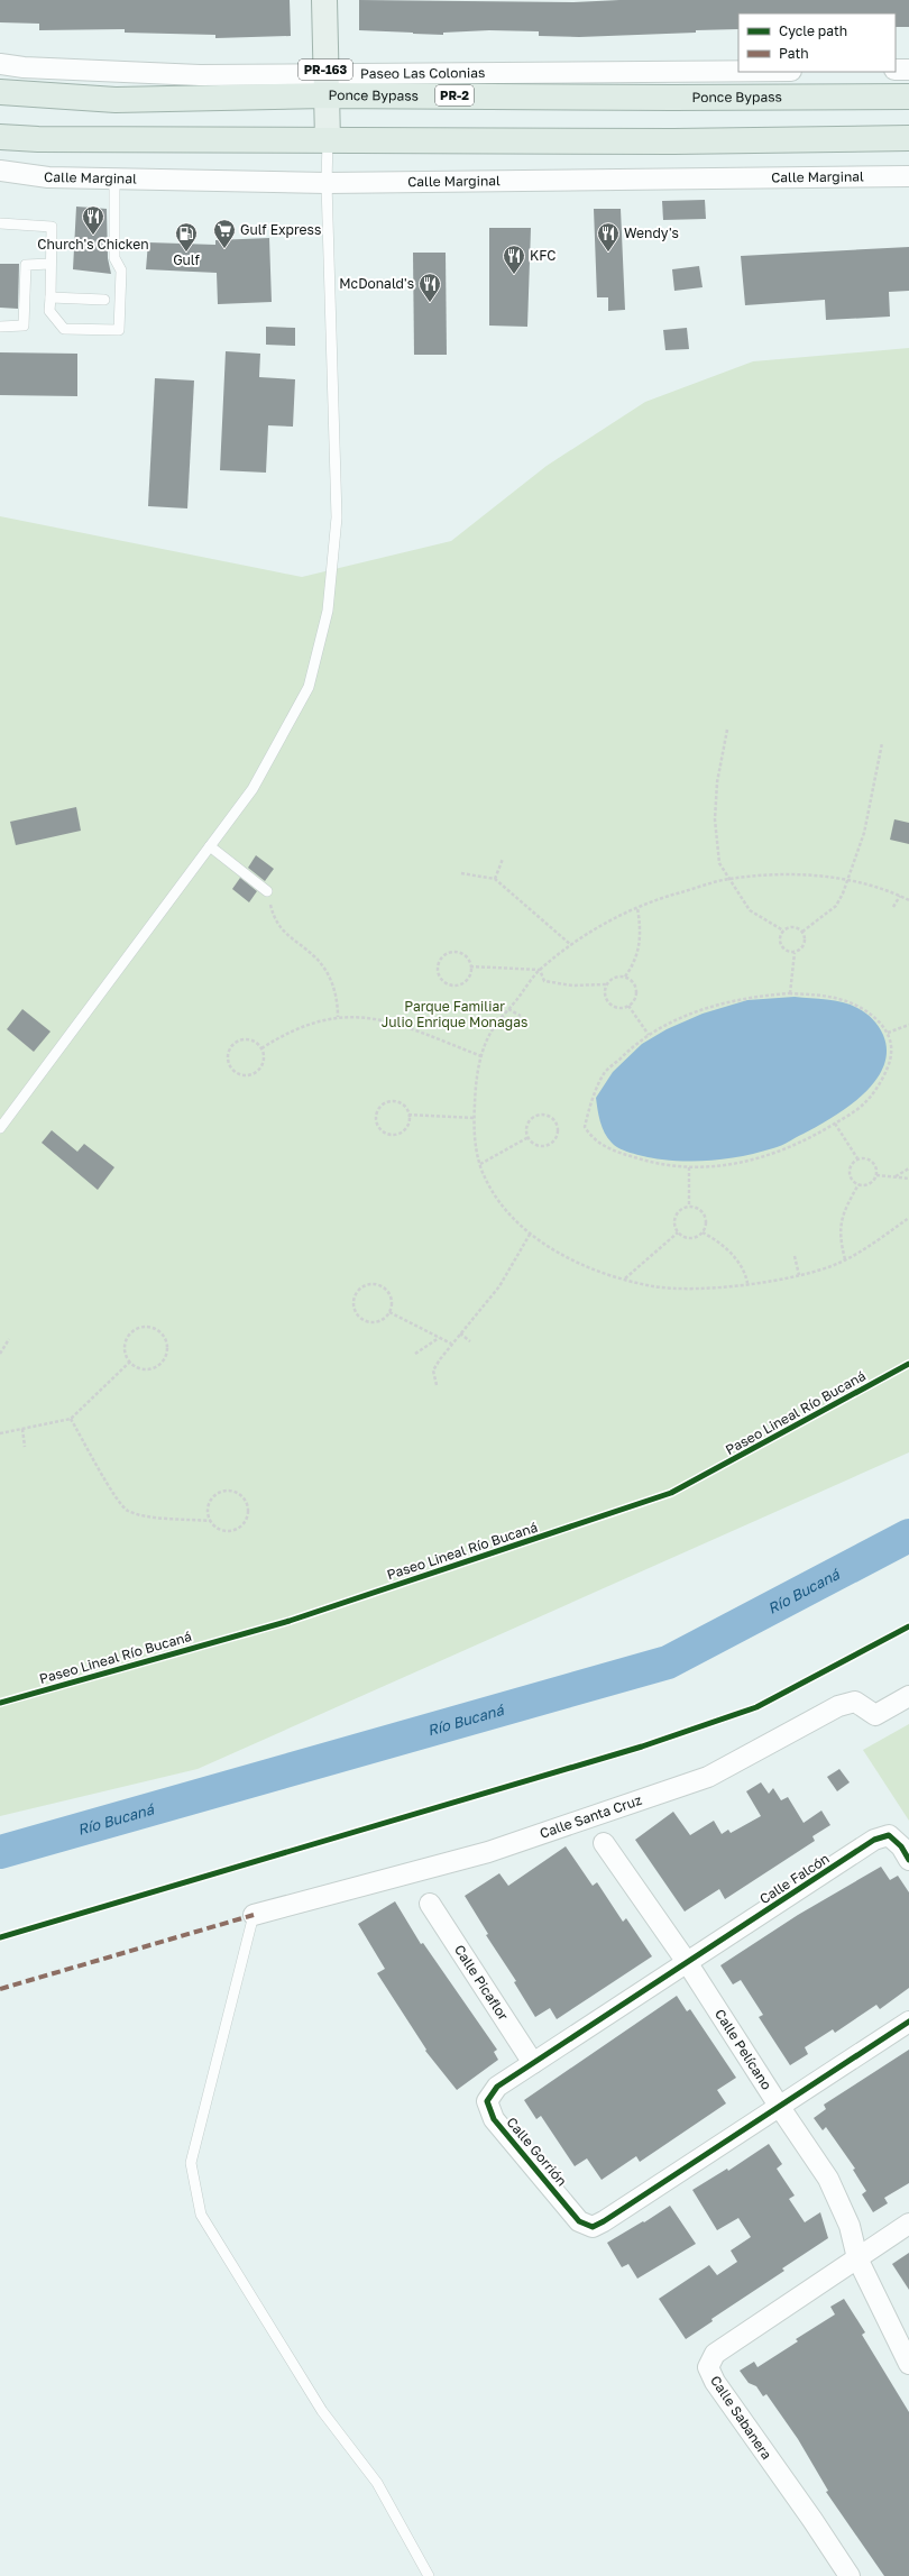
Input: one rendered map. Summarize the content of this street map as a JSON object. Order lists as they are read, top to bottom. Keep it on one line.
{"streets":{"highway":["Ponce Bypass","PR-2"],"main road":["PR-163"],"street":["Paseo Las Colonias","Calle Marginal","Calle Santa Cruz","Calle Falcón","Calle Picaflor","Calle Pelícano","Calle Gorrión","Calle Sabanera"],"cycle path":["Paseo Lineal Río Bucaná"]},"crossings":[["PR-163","Paseo Las Colonias"],["PR-163","Ponce Bypass"],["Paseo Las Colonias","Ponce Bypass"],["Calle Falcón","Calle Pelícano"],["Calle Falcón","Calle Gorrión"],["Calle Picaflor","Calle Gorrión"],["Calle Pelícano","Calle Gorrión"],["Calle Pelícano","Calle Sabanera"]],"water":["Río Bucaná"],"parks":["Parque Familiar Julio Enrique Monagas"],"places":{"restaurant":["Church's Chicken","Wendy's","KFC","McDonald's"],"supermarket":["Gulf Express"],"fuel station":["Gulf"]},"legend":["Cycle path","Path"]}
